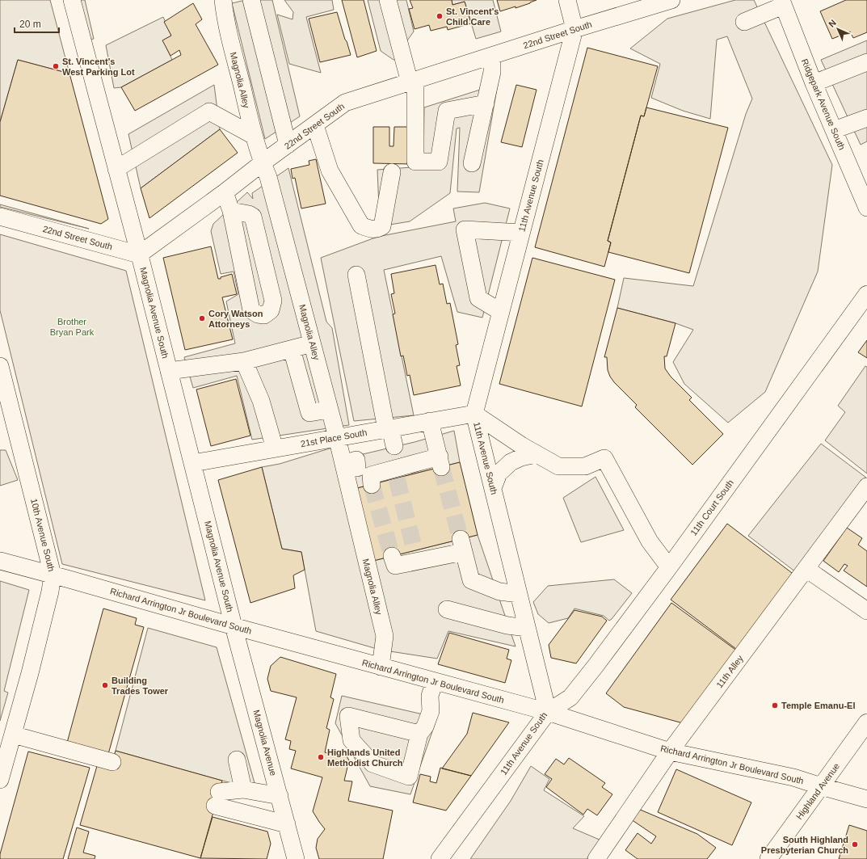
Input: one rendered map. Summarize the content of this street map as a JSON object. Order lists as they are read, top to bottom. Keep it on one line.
{"streets":{"street":["22nd Street South","Magnolia Alley","Ridgepark Avenue South","11th Avenue South","Magnolia Avenue South","21st Place South","11th Court South","10th Avenue South","Richard Arrington Jr Boulevard South","11th Alley","Magnolia Avenue","Highland Avenue"]},"crossings":[["22nd Street South","Magnolia Alley"],["22nd Street South","11th Avenue South"],["22nd Street South","Magnolia Avenue South"],["Magnolia Alley","21st Place South"],["Magnolia Alley","Richard Arrington Jr Boulevard South"],["11th Avenue South","21st Place South"],["11th Avenue South","11th Court South"],["11th Avenue South","Richard Arrington Jr Boulevard South"],["Magnolia Avenue South","21st Place South"],["Magnolia Avenue South","Richard Arrington Jr Boulevard South"],["Magnolia Avenue South","Magnolia Avenue"],["11th Court South","Richard Arrington Jr Boulevard South"],["10th Avenue South","Richard Arrington Jr Boulevard South"],["Richard Arrington Jr Boulevard South","11th Alley"],["Richard Arrington Jr Boulevard South","Magnolia Avenue"],["Richard Arrington Jr Boulevard South","Highland Avenue"]],"parks":["Brother Bryan Park"],"places":["St. Vincent's Child Care","St. Vincent's West Parking Lot","Cory Watson Attorneys","Building Trades Tower","Temple Emanu-El","Highlands United Methodist Church","South Highland Presbyterian Church"],"scale_bar":"20 m","north":"top left"}
